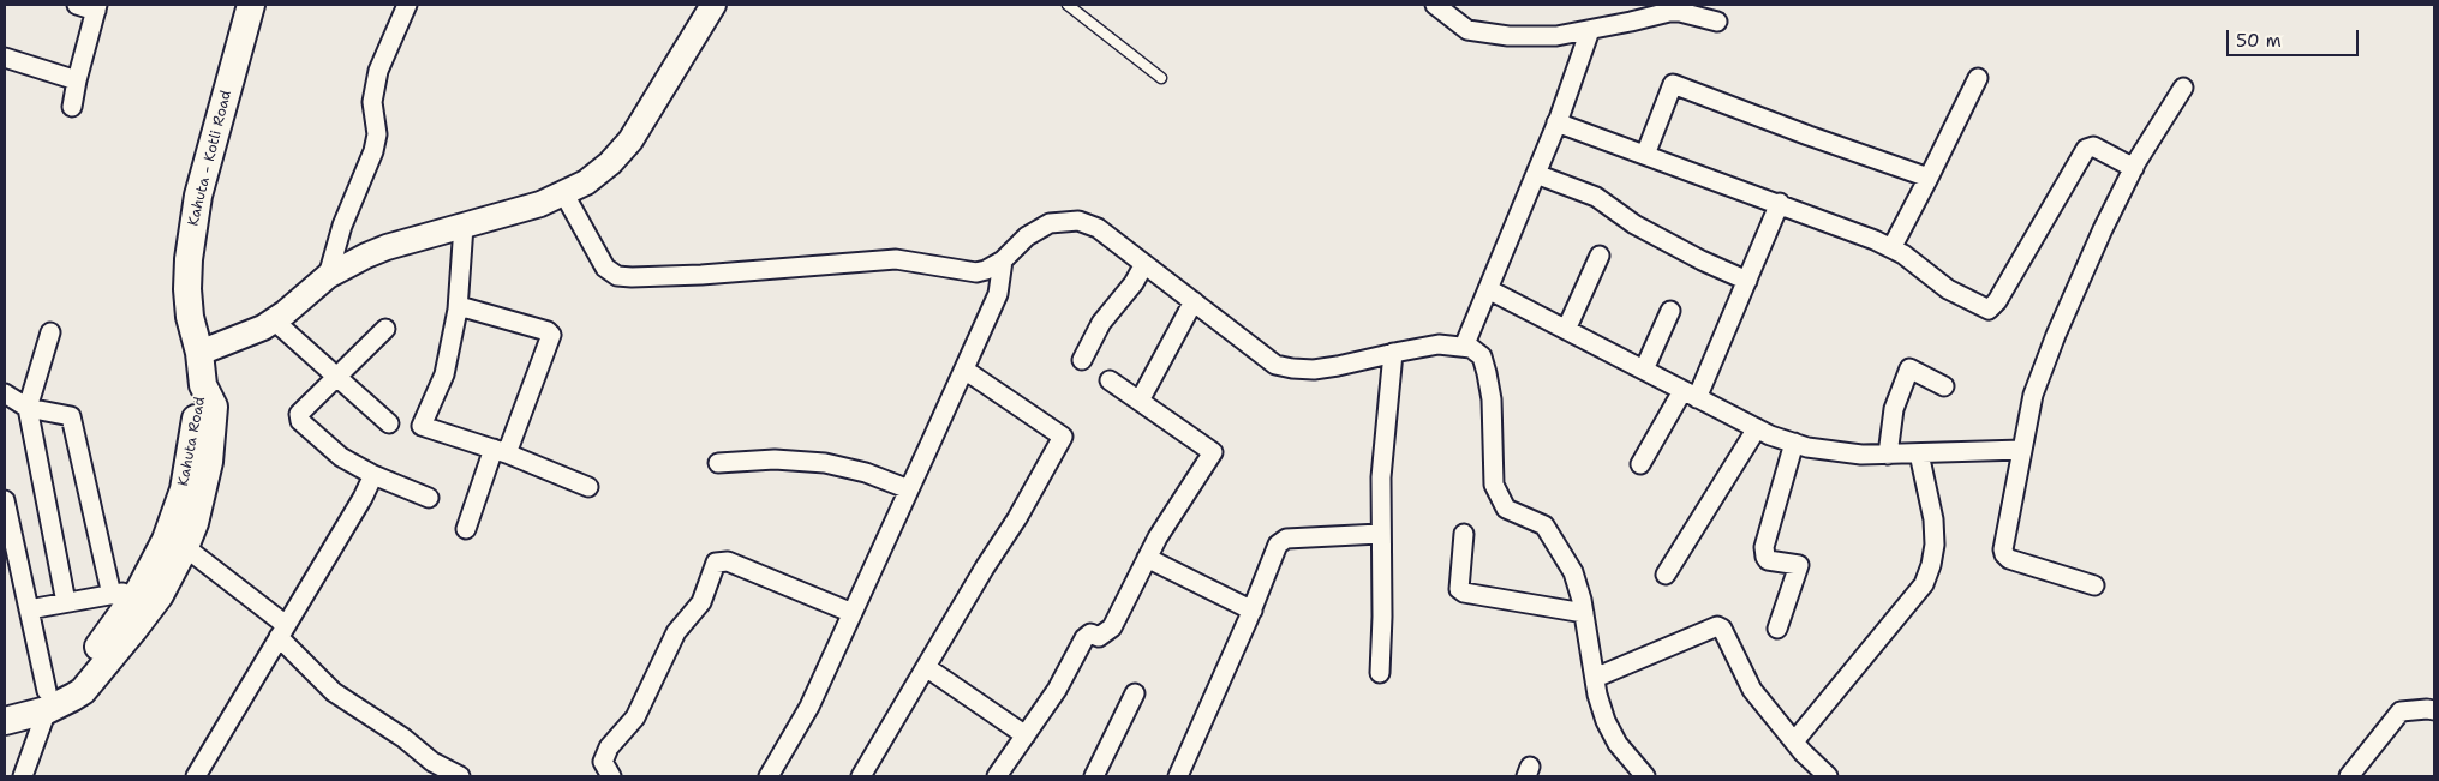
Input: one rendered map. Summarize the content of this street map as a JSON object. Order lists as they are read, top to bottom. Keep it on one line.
{"streets":{"main road":["Kahuta - Kotli Road","Kahuta Road"]},"crossings":[["Kahuta - Kotli Road","Kahuta Road"]],"scale_bar":"50 m"}
